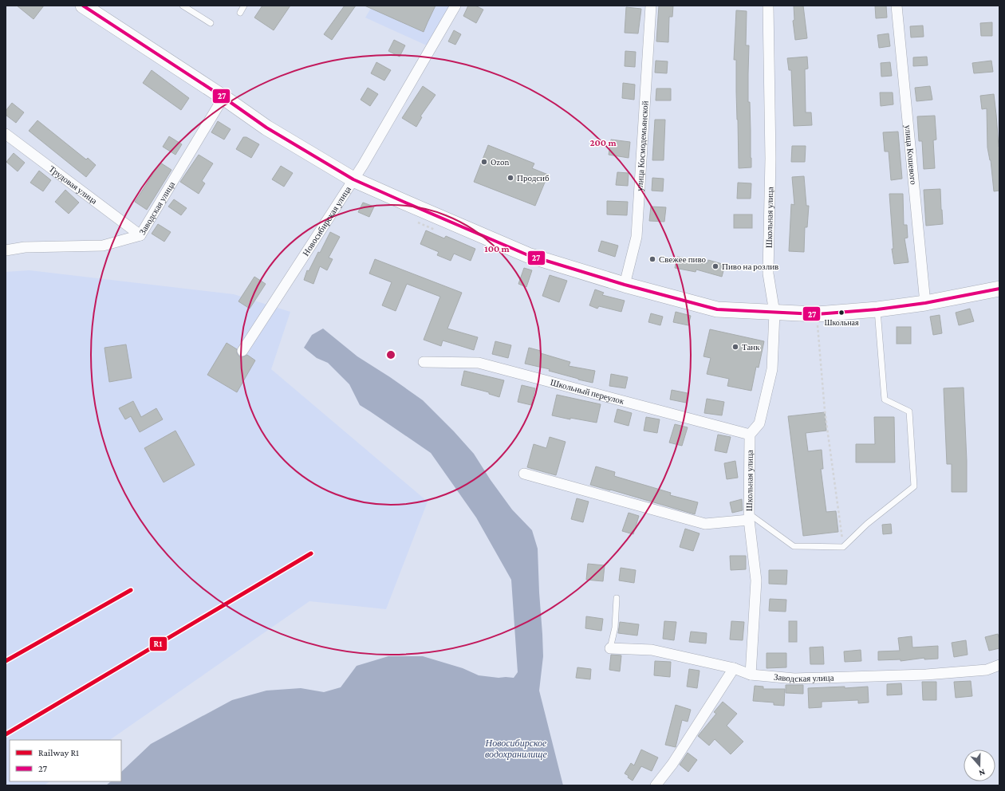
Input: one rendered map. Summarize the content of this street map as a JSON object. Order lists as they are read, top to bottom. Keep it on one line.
{"streets":{"street":["улица Космодемьянской","улица Кошевого","Трудовая улица","Заводская улица","Школьная улица","Новосибирская улица","Школьный переулок"]},"crossings":[["Трудовая улица","Заводская улица"],["Заводская улица","Школьная улица"],["Школьная улица","Школьный переулок"]],"water":["Новосибирское водохранилище"],"places":["Ozon","Продсиб","Свежее пиво","Пиво на розлив","Школьная","Танк"],"lines":["transit line 27","rail line R1"],"legend":["Railway R1","27"],"north":"bottom","rings":["200 m","100 m"]}
